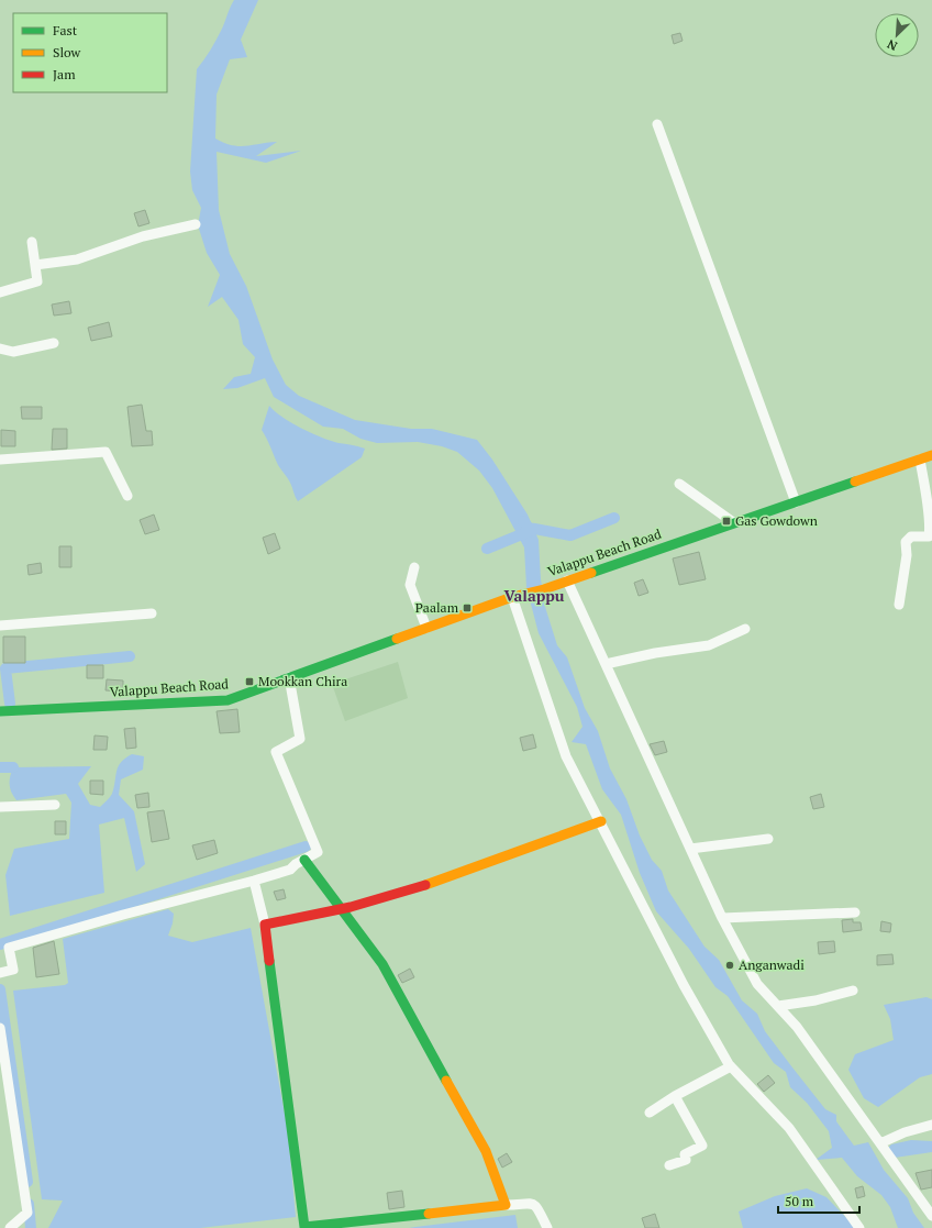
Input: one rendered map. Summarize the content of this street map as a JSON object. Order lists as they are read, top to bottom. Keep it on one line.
{"streets":{"street":["Valappu Beach Road"]},"districts":["Valappu"],"places":{"transit":["Gas Gowdown","Paalam","Mookkan Chira"],"other":["Anganwadi"]},"legend":["Fast","Slow","Jam"],"scale_bar":"50 m","north":"bottom left"}
